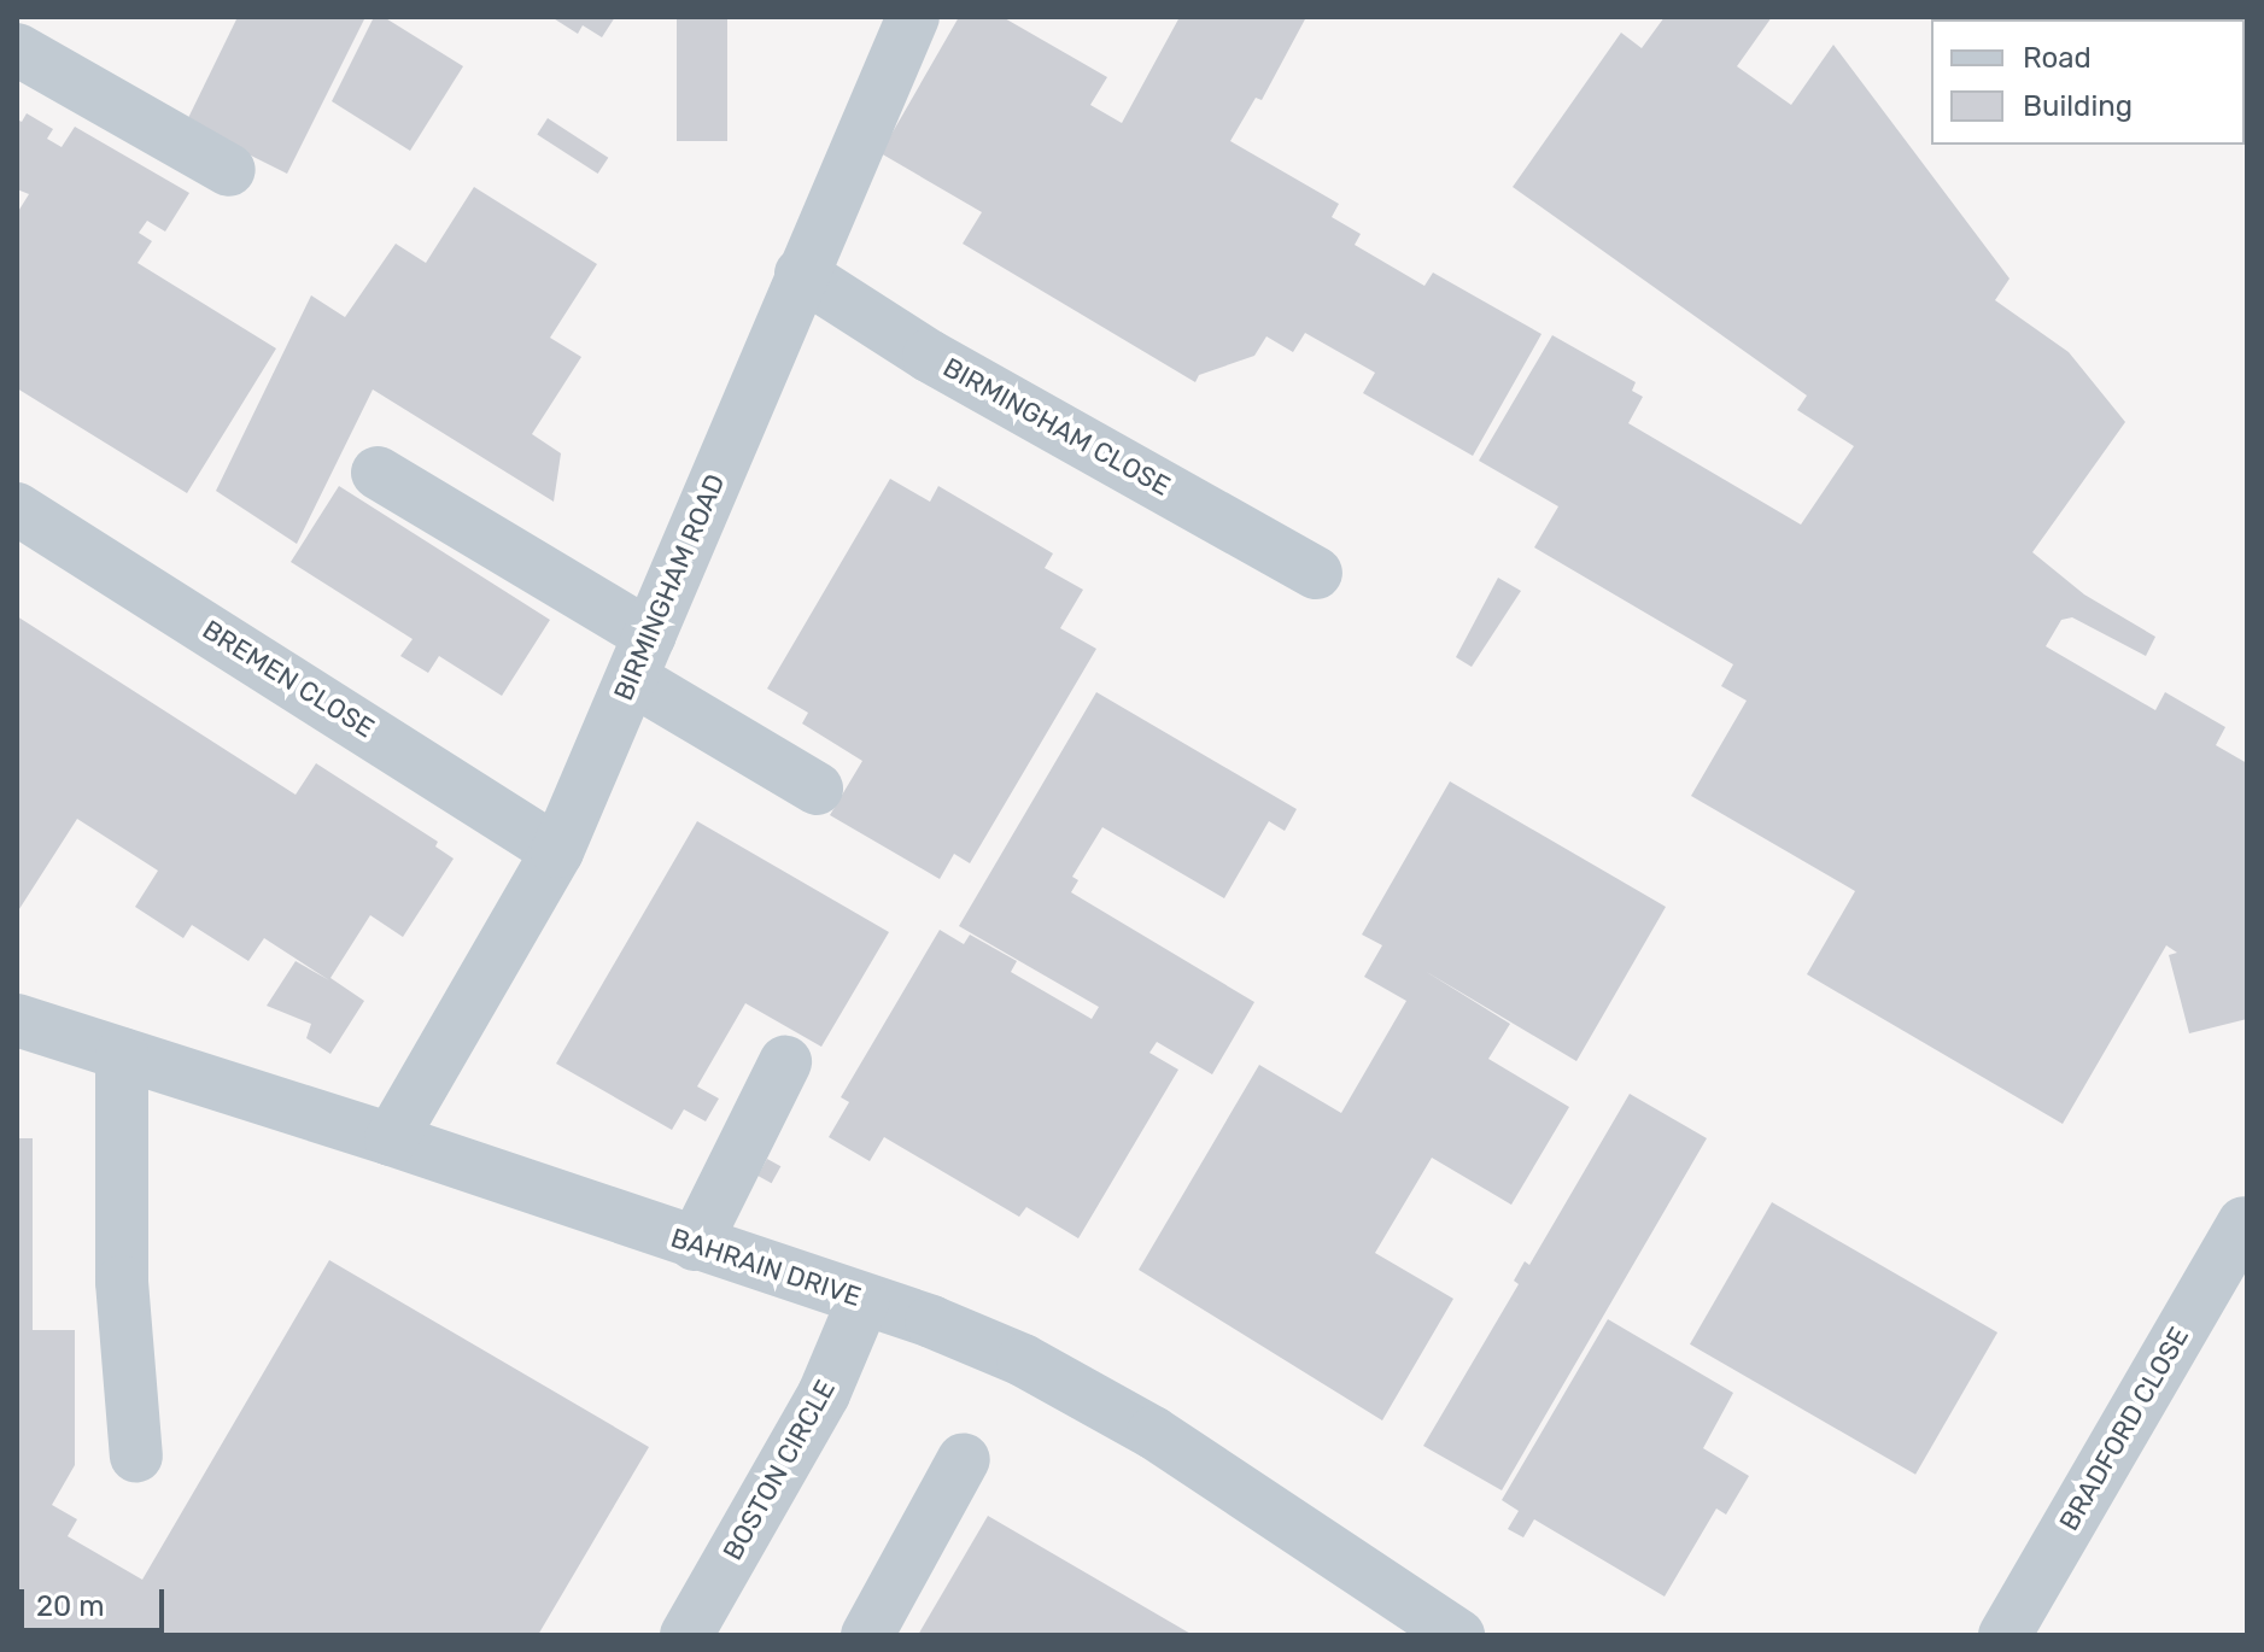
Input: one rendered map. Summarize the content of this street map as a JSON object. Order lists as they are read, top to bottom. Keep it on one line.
{"streets":{"lane":["BIRMINGHAM CLOSE","BIRMINGHAM ROAD","BREMEN CLOSE","BAHRAIN DRIVE","BRADFORD CLOSE","BOSTON CIRCLE"]},"crossings":[["BIRMINGHAM CLOSE","BIRMINGHAM ROAD"],["BIRMINGHAM ROAD","BREMEN CLOSE"],["BIRMINGHAM ROAD","BAHRAIN DRIVE"],["BAHRAIN DRIVE","BOSTON CIRCLE"]],"legend":["Road","Building"],"scale_bar":"20 m"}
